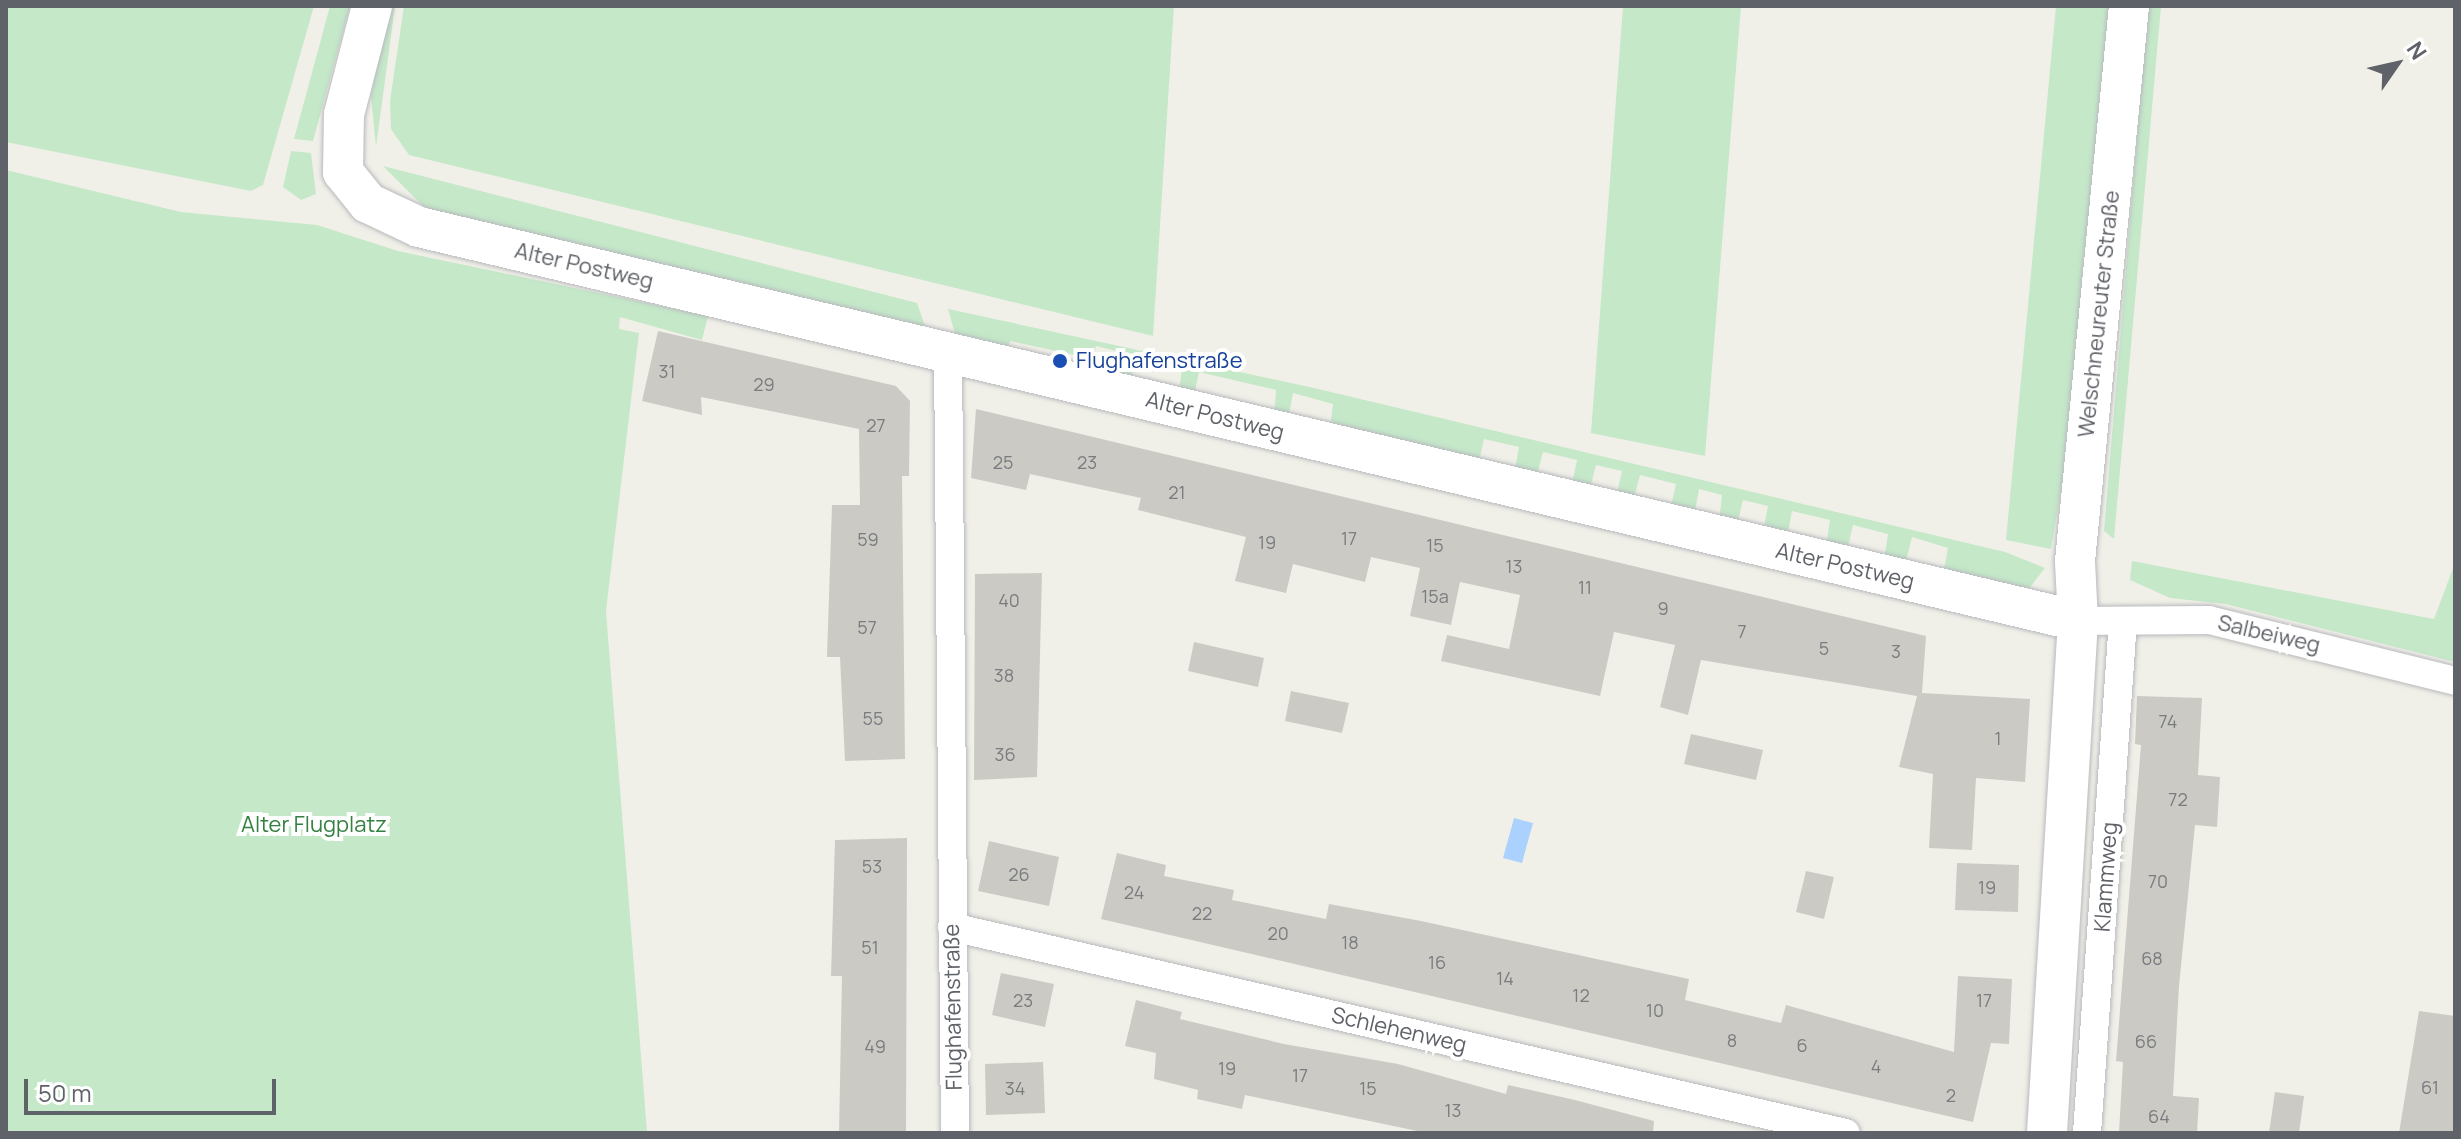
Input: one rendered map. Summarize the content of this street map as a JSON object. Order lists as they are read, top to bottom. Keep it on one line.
{"streets":{"main road":["Alter Postweg","Welschneureuter Straße","Klammweg"],"street":["Salbeiweg","Flughafenstraße","Schlehenweg"]},"crossings":[["Alter Postweg","Welschneureuter Straße"],["Alter Postweg","Salbeiweg"],["Alter Postweg","Klammweg"],["Alter Postweg","Flughafenstraße"],["Welschneureuter Straße","Salbeiweg"],["Welschneureuter Straße","Klammweg"],["Salbeiweg","Klammweg"],["Flughafenstraße","Schlehenweg"]],"parks":["Alter Flugplatz"],"places":["Flughafenstraße"],"house_numbers":["31","29","27","25","23","21","17","59","19","15","13","11","15a","40","9","57","7","5","3","38","55","74","1","36","72","53","26","70","19","24","22","20","18","51","68","16","14","12","23","17","10","8","66","6","49","4","19","17","61","34","15","2","13","64"],"scale_bar":"50 m","north":"top right"}
